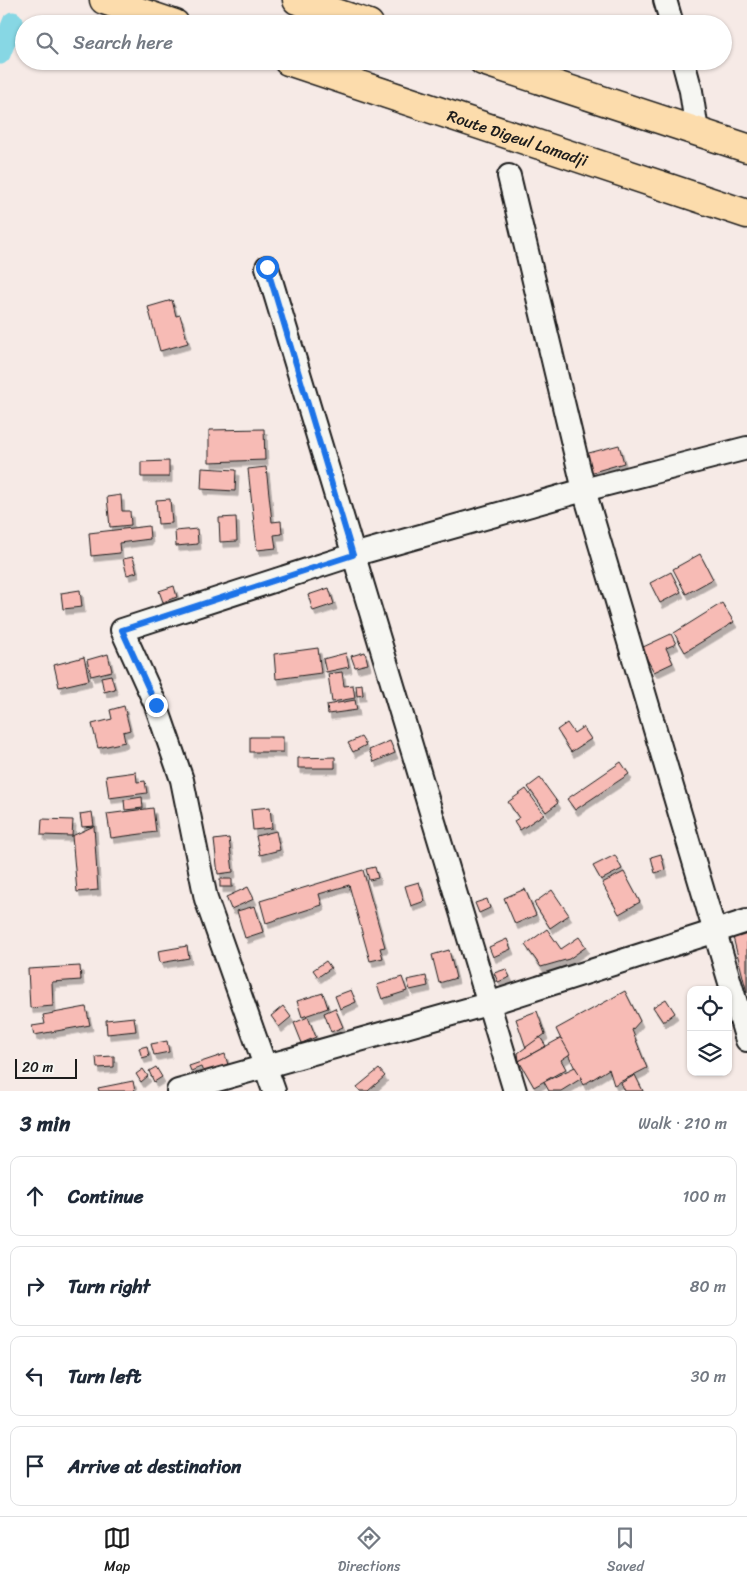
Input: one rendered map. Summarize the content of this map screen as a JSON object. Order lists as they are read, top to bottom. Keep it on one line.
{"streets":{"main road":["Route Digeul Lamadji"]},"scale_bar":"20 m","page":{"search":"Search here","scale":"20 m","heading":["3 min","Walk · 210 m"],"list":[["Continue","100 m"],["Turn right","80 m"],["Turn left","30 m"],"Arrive at destination"],"nav":["Map","Directions","Saved"]}}
